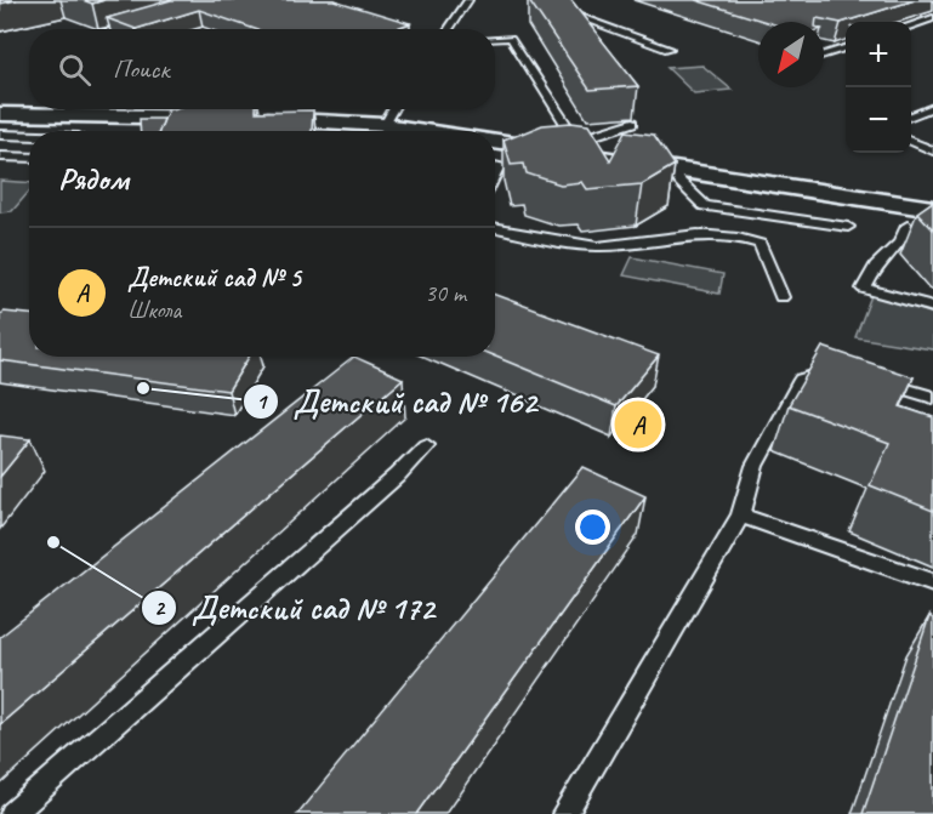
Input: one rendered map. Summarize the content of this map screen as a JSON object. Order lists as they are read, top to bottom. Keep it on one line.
{"places":["Детский сад № 162","Детский сад № 172"],"north":"bottom left","page":{"map_buttons":["+","−"],"search":"Поиск","heading":"Рядом","list":[{"mark":"A","name":"Детский сад № 5","note":"Школа","value":"30 m"}],"pins":"A"}}
